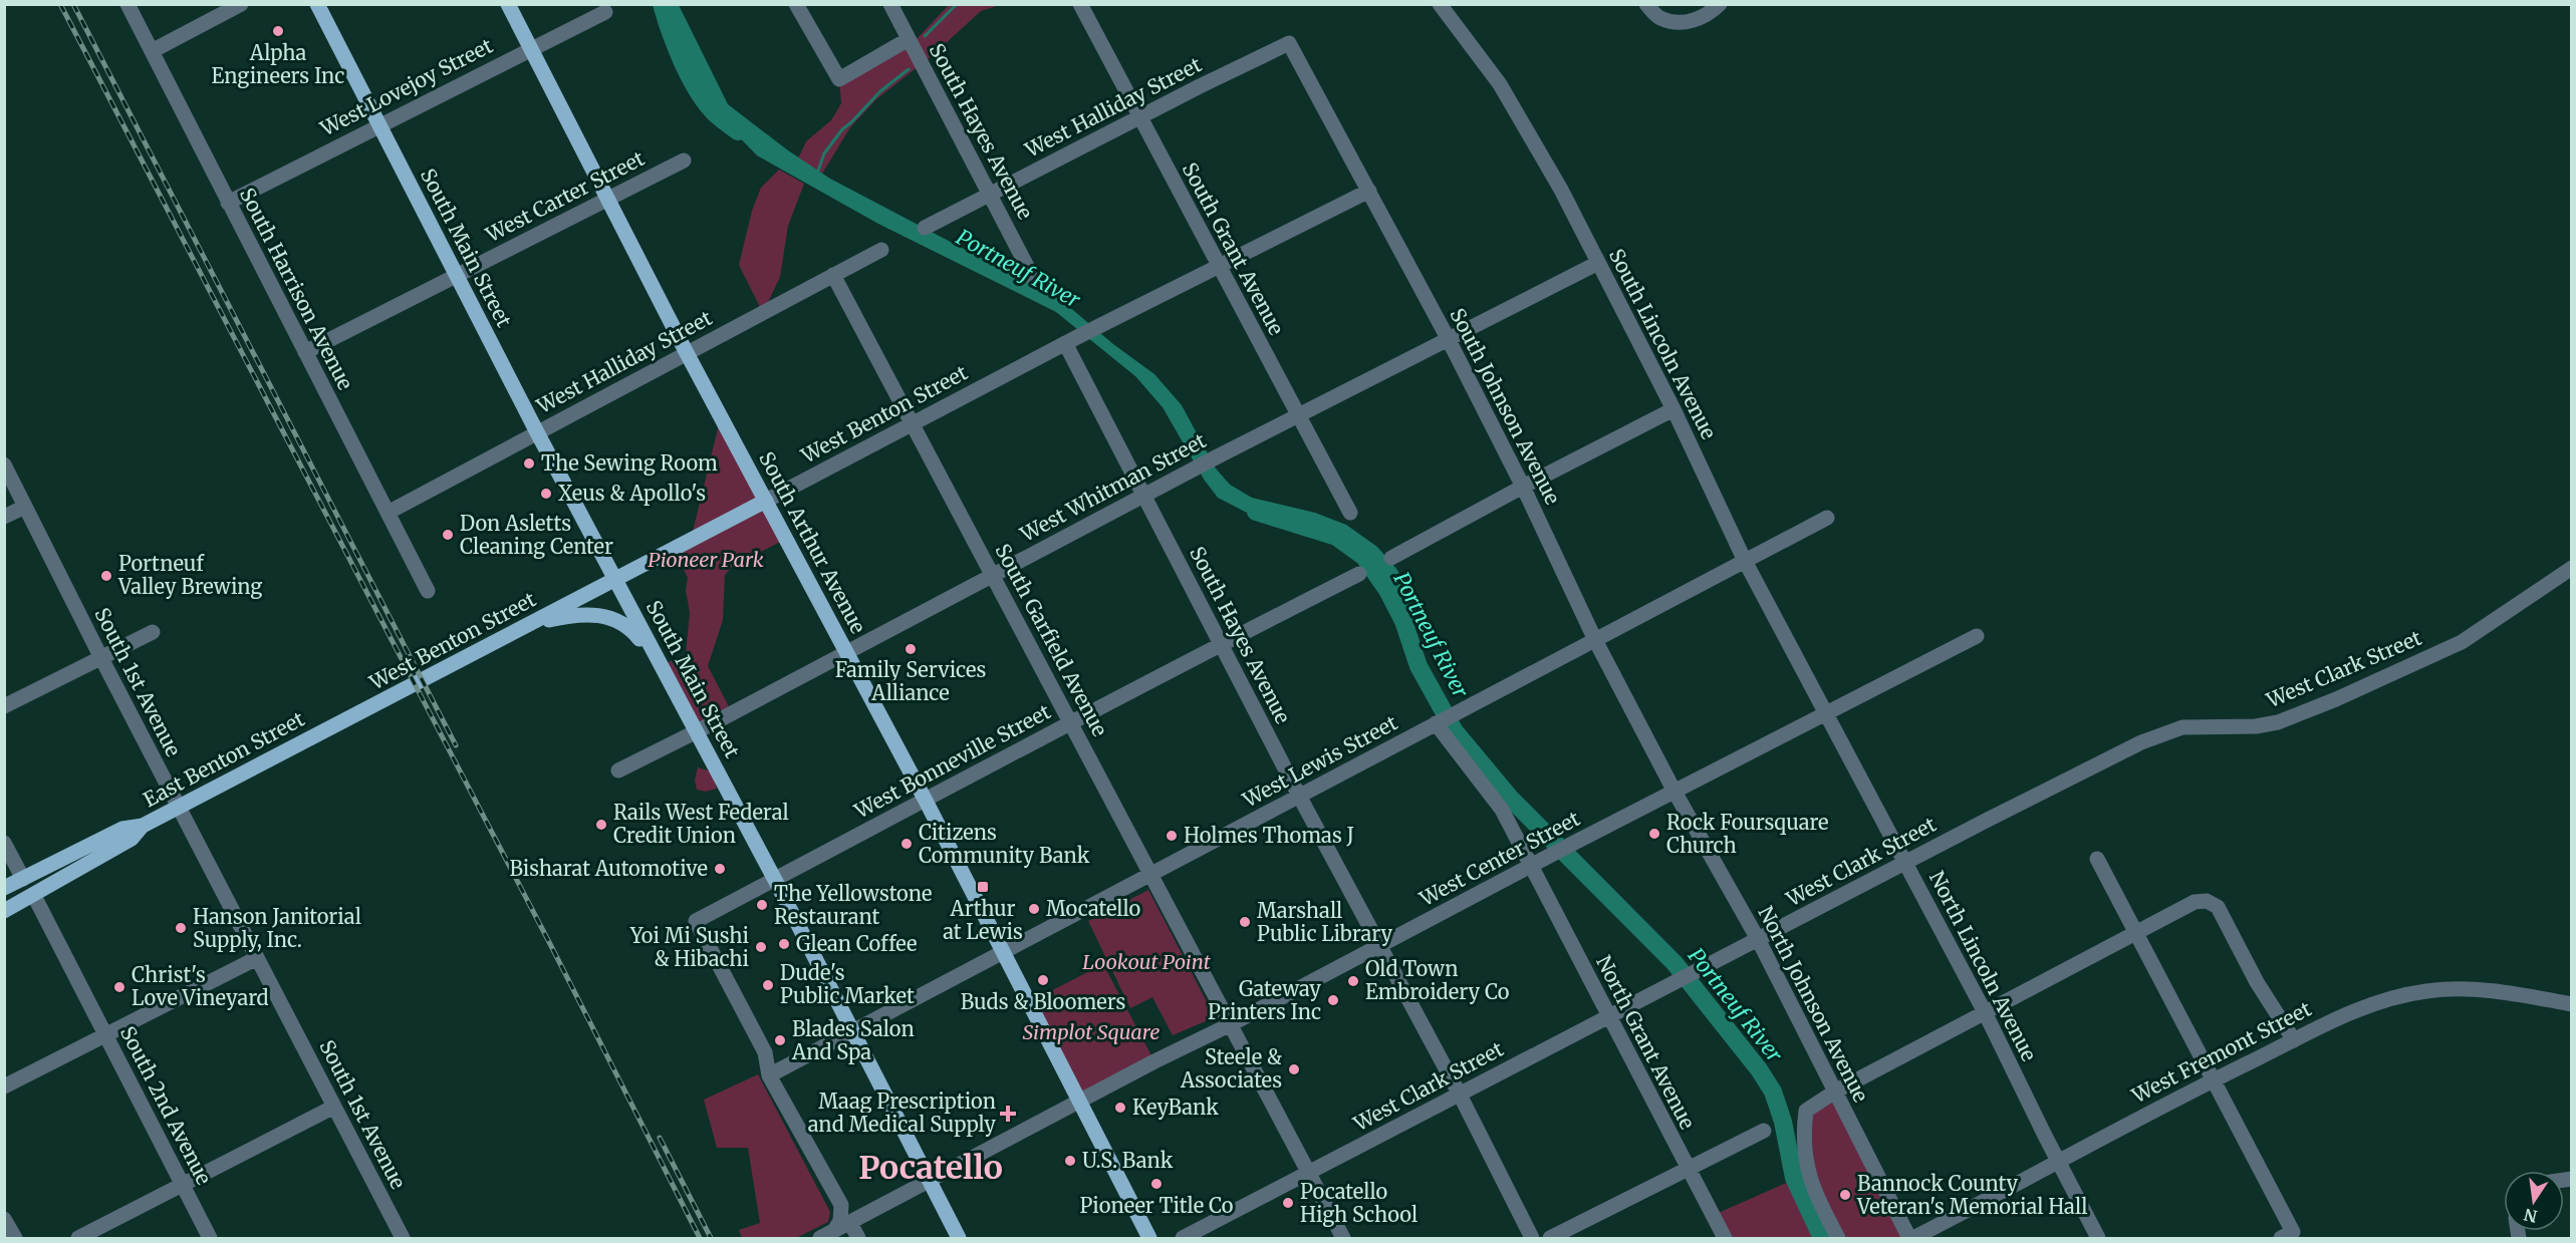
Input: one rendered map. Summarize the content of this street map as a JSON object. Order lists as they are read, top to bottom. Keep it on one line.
{"streets":{"main road":["South Main Street","West Benton Street","South Arthur Avenue","East Benton Street"],"street":["West Lovejoy Street","West Halliday Street","South Hayes Avenue","West Carter Street","South Grant Avenue","South Harrison Avenue","South Lincoln Avenue","South Johnson Avenue","West Whitman Street","South Garfield Avenue","West Clark Street","South 1st Avenue","West Bonneville Street","West Lewis Street","West Center Street","North Lincoln Avenue","North Johnson Avenue","North Grant Avenue","West Fremont Street","South 2nd Avenue"]},"crossings":[["West Lovejoy Street","South Main Street"],["West Lovejoy Street","South Harrison Avenue"],["West Lovejoy Street","South Arthur Avenue"],["West Halliday Street","South Hayes Avenue"],["West Halliday Street","South Main Street"],["West Halliday Street","South Grant Avenue"],["West Halliday Street","South Harrison Avenue"],["West Halliday Street","South Johnson Avenue"],["West Halliday Street","South Arthur Avenue"],["West Halliday Street","South Garfield Avenue"],["South Hayes Avenue","West Benton Street"],["South Hayes Avenue","West Whitman Street"],["South Hayes Avenue","West Clark Street"],["South Hayes Avenue","West Bonneville Street"],["South Hayes Avenue","West Lewis Street"],["South Hayes Avenue","West Center Street"],["West Carter Street","South Main Street"],["West Carter Street","South Harrison Avenue"],["West Carter Street","South Arthur Avenue"],["South Main Street","West Benton Street"],["South Main Street","West Whitman Street"],["South Main Street","West Bonneville Street"],["South Main Street","West Lewis Street"],["South Main Street","West Center Street"],["South Grant Avenue","West Benton Street"],["South Grant Avenue","West Whitman Street"],["South Lincoln Avenue","West Whitman Street"],["South Lincoln Avenue","West Lewis Street"],["South Lincoln Avenue","West Center Street"],["South Lincoln Avenue","North Lincoln Avenue"],["South Johnson Avenue","West Benton Street"],["South Johnson Avenue","West Whitman Street"],["South Johnson Avenue","West Lewis Street"],["South Johnson Avenue","West Center Street"],["South Johnson Avenue","North Johnson Avenue"],["West Benton Street","South Arthur Avenue"],["West Benton Street","South Garfield Avenue"],["West Benton Street","East Benton Street"],["West Whitman Street","South Arthur Avenue"],["West Whitman Street","South Garfield Avenue"],["South Arthur Avenue","West Bonneville Street"],["South Arthur Avenue","West Lewis Street"],["South Arthur Avenue","West Center Street"],["South Garfield Avenue","West Clark Street"],["South Garfield Avenue","West Bonneville Street"],["South Garfield Avenue","West Lewis Street"],["South Garfield Avenue","West Center Street"],["West Clark Street","North Lincoln Avenue"],["West Clark Street","North Johnson Avenue"],["West Clark Street","North Grant Avenue"],["East Benton Street","South 2nd Avenue"],["West Bonneville Street","West Lewis Street"],["West Center Street","North Lincoln Avenue"],["West Center Street","North Johnson Avenue"],["West Center Street","North Grant Avenue"],["North Lincoln Avenue","West Fremont Street"],["North Johnson Avenue","West Fremont Street"]],"districts":["Pocatello"],"water":["Portneuf River"],"parks":["Pioneer Park","Lookout Point","Simplot Square"],"places":{"other":["Alpha Engineers Inc","The Sewing Room","Xeus & Apollo's","Don Asletts Cleaning Center","Portneuf Valley Brewing","Family Services Alliance","Rails West Federal Credit Union","Rock Foursquare Church","Holmes Thomas J","Citizens Community Bank","Bisharat Automotive","The Yellowstone Restaurant","Mocatello","Marshall Public Library","Hanson Janitorial Supply, Inc.","Glean Coffee","Yoi Mi Sushi & Hibachi","Buds & Bloomers","Old Town Embroidery Co","Dude's Public Market","Christ's Love Vineyard","Gateway Printers Inc","Blades Salon And Spa","Steele & Associates","KeyBank","U.S. Bank","Pioneer Title Co","Bannock County Veteran's Memorial Hall","Pocatello High School"],"transit":["Arthur at Lewis"],"health":["Maag Prescription and Medical Supply"]},"north":"bottom"}
